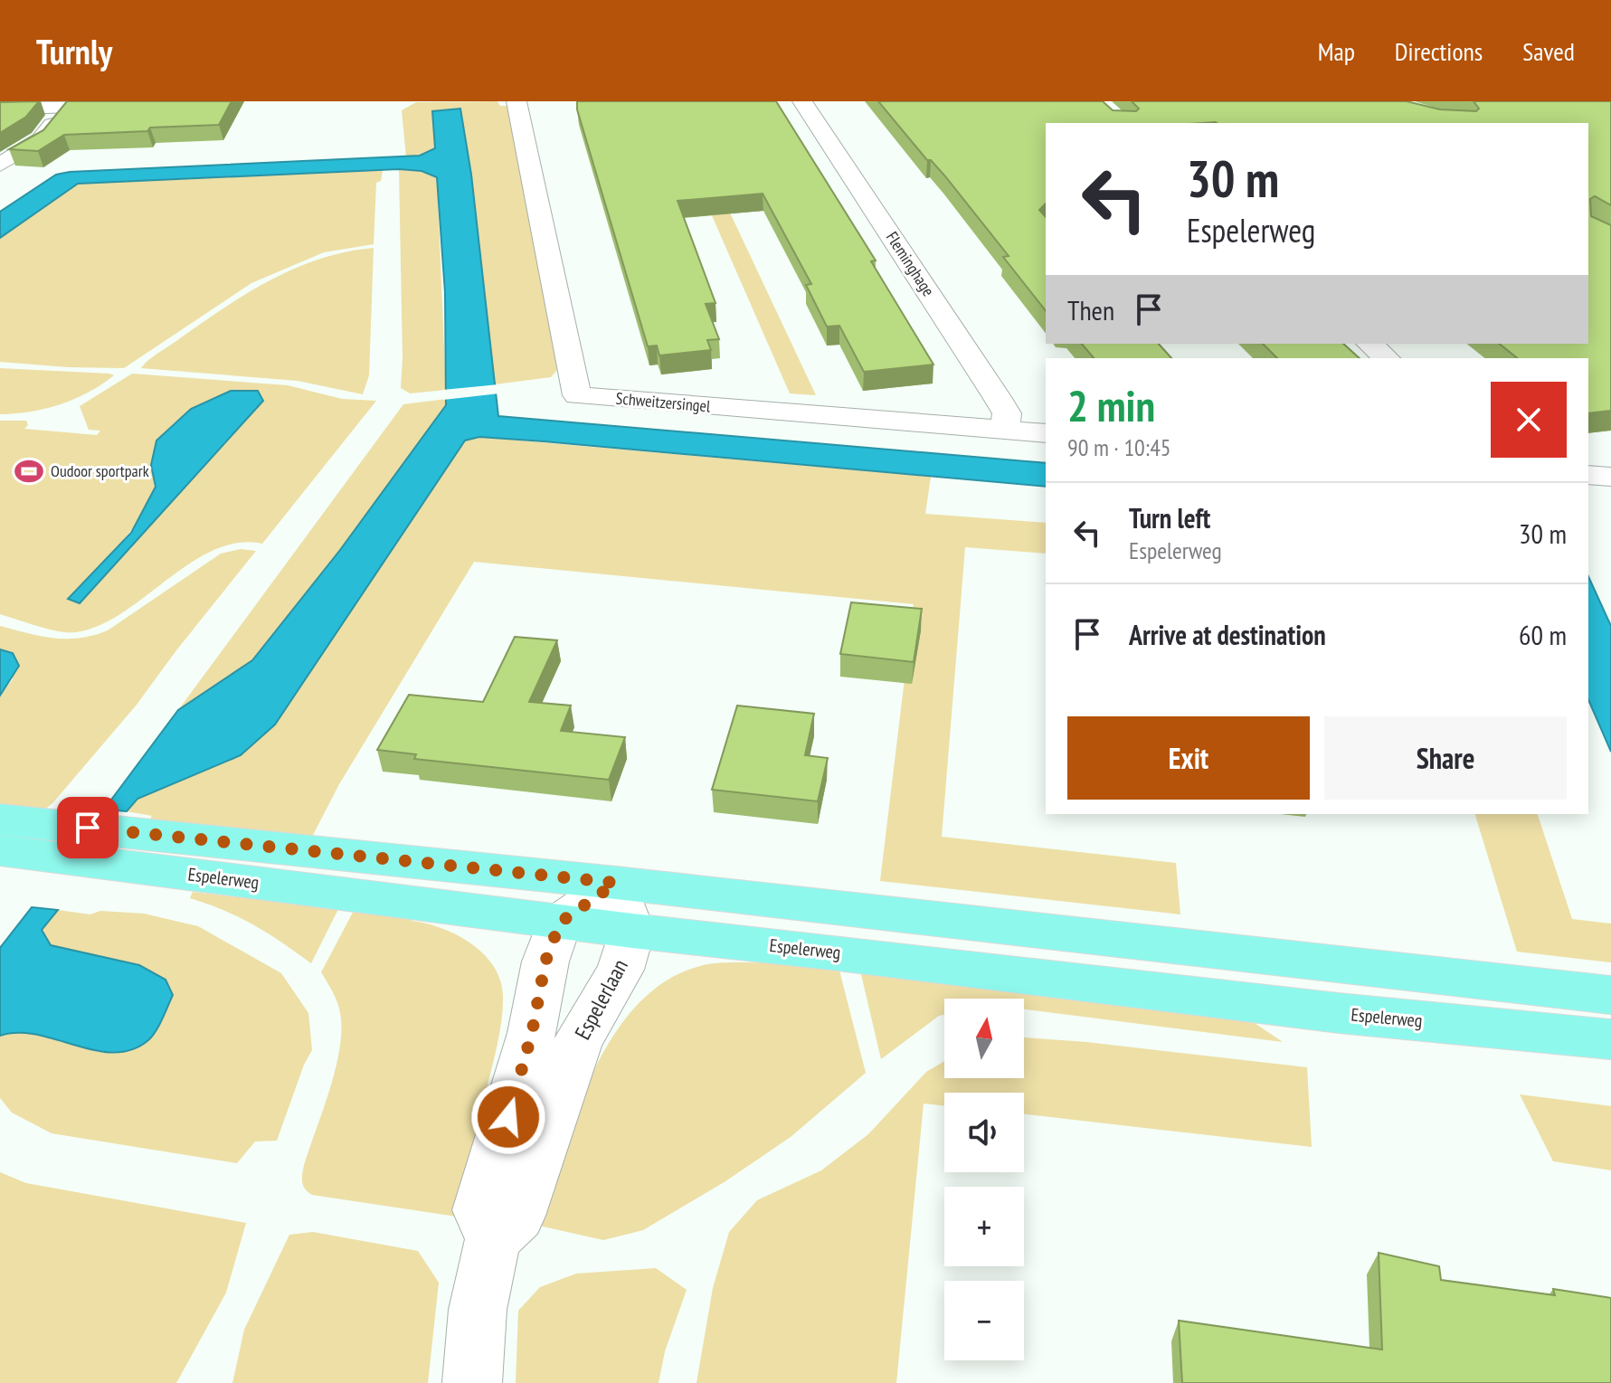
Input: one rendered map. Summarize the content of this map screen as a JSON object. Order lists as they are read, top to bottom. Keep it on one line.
{"streets":{"main road":["Espelerweg"],"street":["Fleminghage","Schweitzersingel","Espelerlaan"]},"crossings":[["Fleminghage","Schweitzersingel"],["Espelerweg","Espelerlaan"]],"places":{"sports":["Oudoor sportpark"]},"north":"top","page":{"header":"Turnly","nav":["Map","Directions","Saved"],"turn":["30 m","Espelerweg"],"then":"Then","heading":["2 min","90 m · 10:45"],"list":[{"name":"Turn left","note":"Espelerweg","value":"30 m"},{"name":"Arrive at destination","value":"60 m"}],"buttons":["Exit","Share"],"map_buttons":["+","−"]}}
